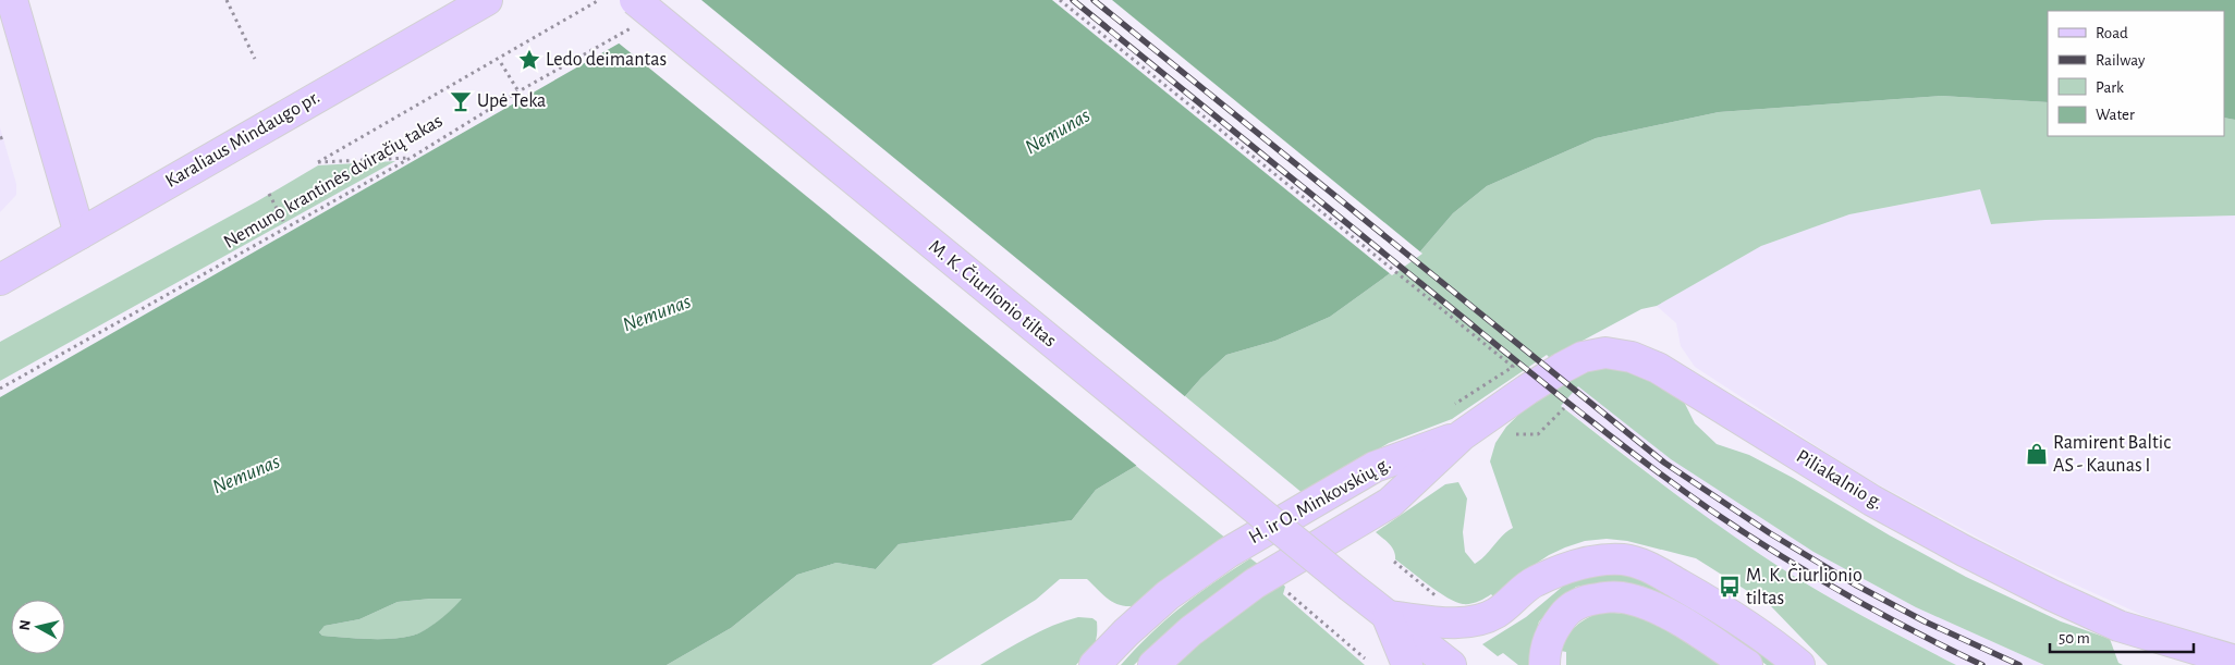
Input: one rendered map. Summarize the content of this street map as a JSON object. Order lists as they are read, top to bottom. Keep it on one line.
{"streets":{"main road":["Karaliaus Mindaugo pr.","M. K. Čiurlionio tiltas","Piliakalnio g.","H. ir O. Minkovskių g."],"path":["Nemuno krantinės dviračių takas"]},"crossings":[["Nemuno krantinės dviračių takas","M. K. Čiurlionio tiltas"],["Piliakalnio g.","H. ir O. Minkovskių g."]],"water":["Nemunas"],"places":{"place":["Ledo deimantas"],"bar":["Upė Teka"],"shop":["Ramirent Baltic AS - Kaunas I"],"bus stop":["M. K. Čiurlionio tiltas"]},"legend":["Road","Railway","Park","Water"],"scale_bar":"50 m","north":"left"}
